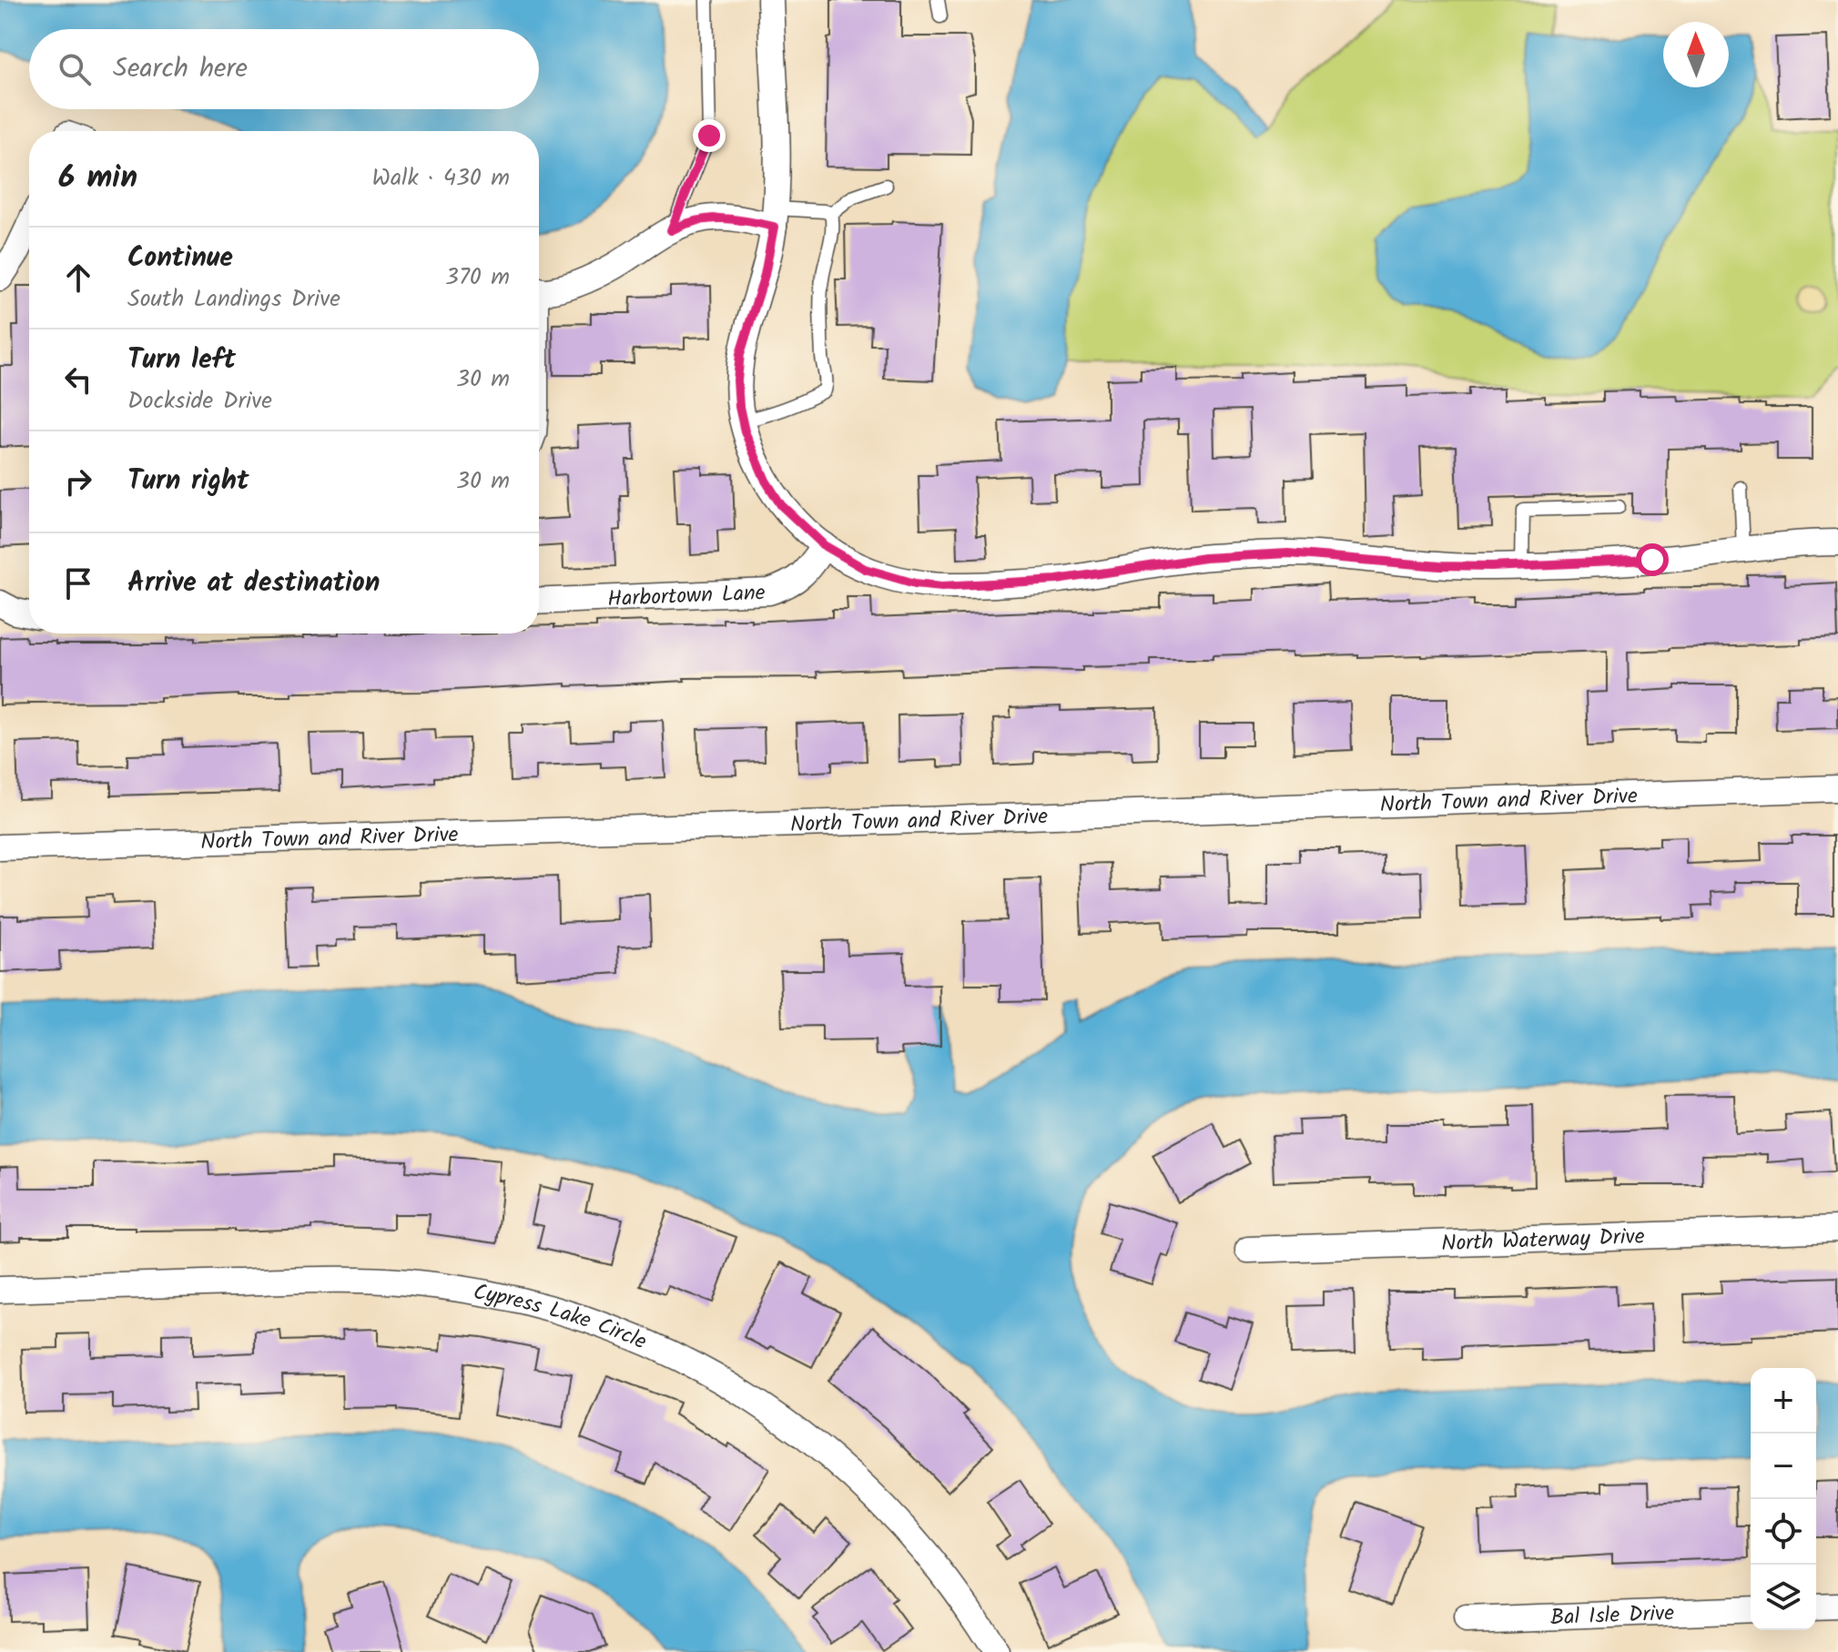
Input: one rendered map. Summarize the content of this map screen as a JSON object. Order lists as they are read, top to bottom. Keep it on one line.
{"streets":{"street":["Harbortown Lane","North Town and River Drive","North Waterway Drive","Cypress Lake Circle","Bal Isle Drive"]},"north":"top","page":{"search":"Search here","heading":["6 min","Walk · 430 m"],"list":[["Continue","South Landings Drive","370 m"],["Turn left","Dockside Drive","30 m"],["Turn right","30 m"],"Arrive at destination"],"map_buttons":["+","−"]}}
